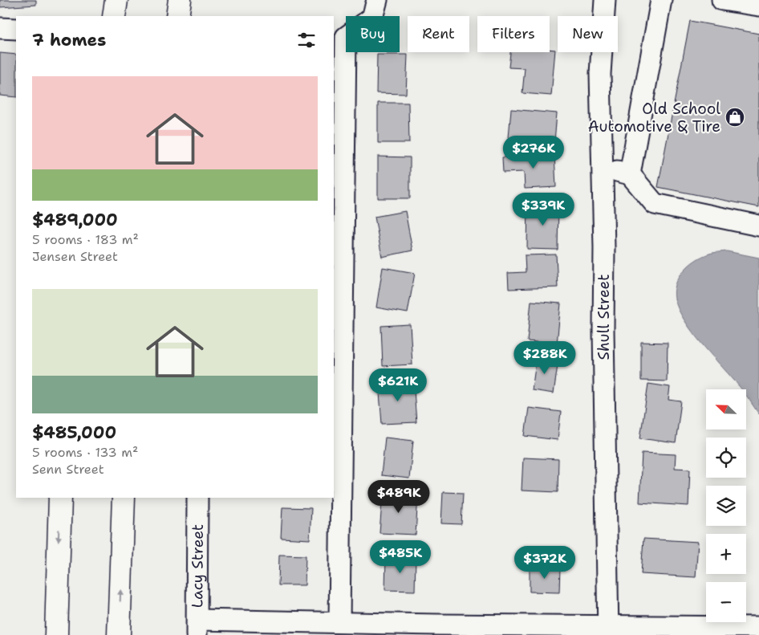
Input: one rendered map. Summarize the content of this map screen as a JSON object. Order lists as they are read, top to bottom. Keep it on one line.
{"streets":{"street":["Shull Street","Lacy Street"]},"places":{"shop":["Old School Automotive & Tire"]},"north":"top left","page":{"chip":["Buy","Rent","Filters","New"],"heading":"7 homes","list":[{"name":"$489,000","note":"5 rooms · 183 m² · Jensen Street"},{"name":"$485,000","note":"5 rooms · 133 m² · Senn Street"}],"price":["$276K","$339K","$288K","$621K","$489K","$485K","$372K"],"map_buttons":["+","−"]}}
